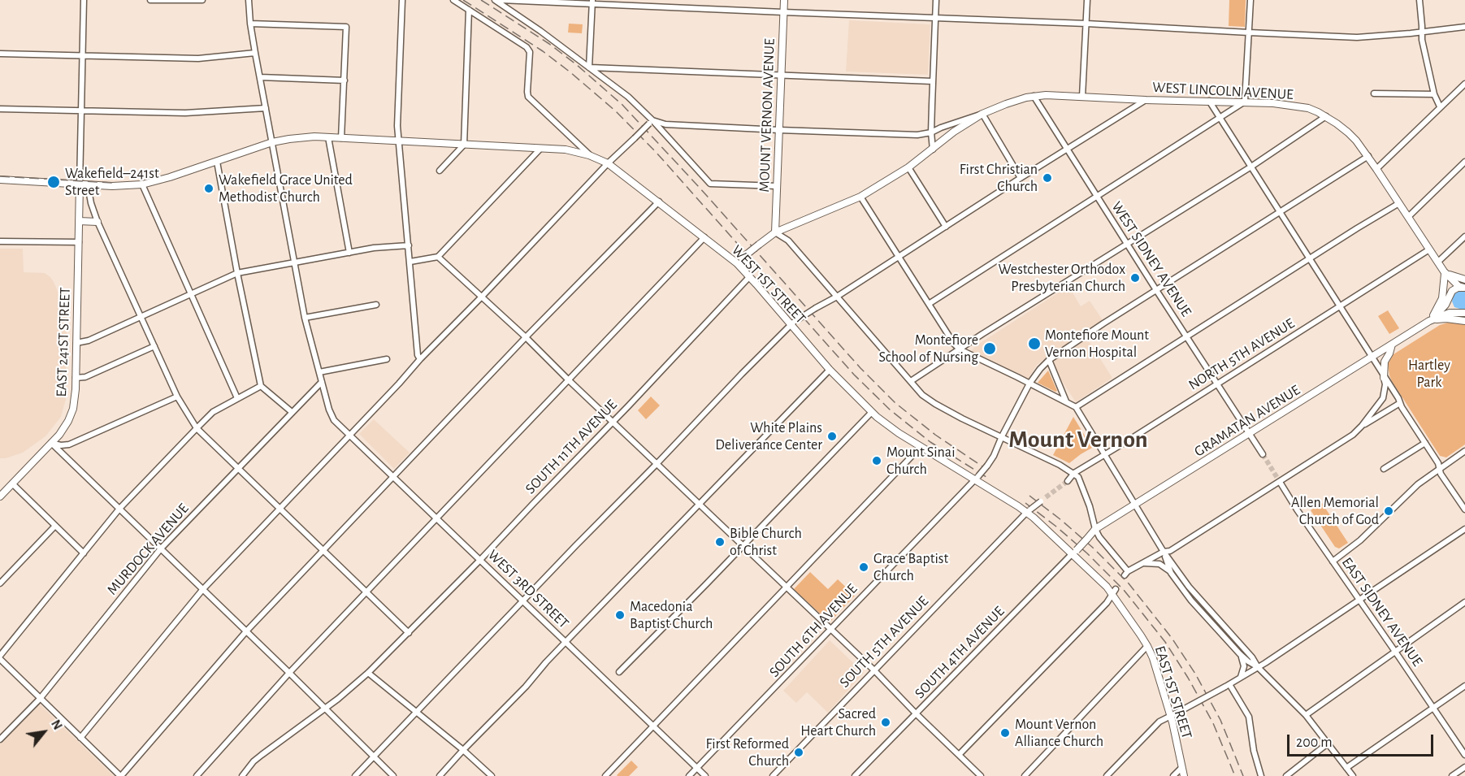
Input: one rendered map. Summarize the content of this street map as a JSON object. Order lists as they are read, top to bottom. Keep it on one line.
{"streets":{"main road":["WEST LINCOLN AVENUE","MOUNT VERNON AVENUE","WEST 1ST STREET","EAST 241ST STREET","GRAMATAN AVENUE","EAST 1ST STREET"],"street":["WEST SIDNEY AVENUE","NORTH 5TH AVENUE","SOUTH 11TH AVENUE","MURDOCK AVENUE","WEST 3RD STREET","EAST SIDNEY AVENUE","SOUTH 6TH AVENUE","SOUTH 5TH AVENUE","SOUTH 4TH AVENUE"]},"crossings":[["WEST LINCOLN AVENUE","MOUNT VERNON AVENUE"],["WEST LINCOLN AVENUE","WEST SIDNEY AVENUE"],["WEST LINCOLN AVENUE","WEST 1ST STREET"],["WEST LINCOLN AVENUE","NORTH 5TH AVENUE"],["WEST LINCOLN AVENUE","GRAMATAN AVENUE"],["WEST LINCOLN AVENUE","SOUTH 6TH AVENUE"],["WEST SIDNEY AVENUE","NORTH 5TH AVENUE"],["WEST SIDNEY AVENUE","GRAMATAN AVENUE"],["WEST SIDNEY AVENUE","SOUTH 6TH AVENUE"],["WEST 1ST STREET","EAST 241ST STREET"],["WEST 1ST STREET","GRAMATAN AVENUE"],["WEST 1ST STREET","SOUTH 11TH AVENUE"],["WEST 1ST STREET","SOUTH 6TH AVENUE"],["WEST 1ST STREET","SOUTH 5TH AVENUE"],["WEST 1ST STREET","SOUTH 4TH AVENUE"],["WEST 1ST STREET","EAST 1ST STREET"],["GRAMATAN AVENUE","SOUTH 4TH AVENUE"],["GRAMATAN AVENUE","EAST 1ST STREET"],["SOUTH 11TH AVENUE","WEST 3RD STREET"],["MURDOCK AVENUE","WEST 3RD STREET"],["WEST 3RD STREET","SOUTH 6TH AVENUE"],["SOUTH 4TH AVENUE","EAST 1ST STREET"]],"districts":["Mount Vernon"],"parks":["Hartley Park"],"places":["First Christian Church","Wakefield–241st Street","Wakefield Grace United Methodist Church","Westchester Orthodox Presbyterian Church","Montefiore Mount Vernon Hospital","Montefiore School of Nursing","White Plains Deliverance Center","Mount Sinai Church","Allen Memorial Church of God","Bible Church of Christ","Grace Baptist Church","Macedonia Baptist Church","Sacred Heart Church","Mount Vernon Alliance Church","First Reformed Church"],"scale_bar":"200 m","north":"top right"}
